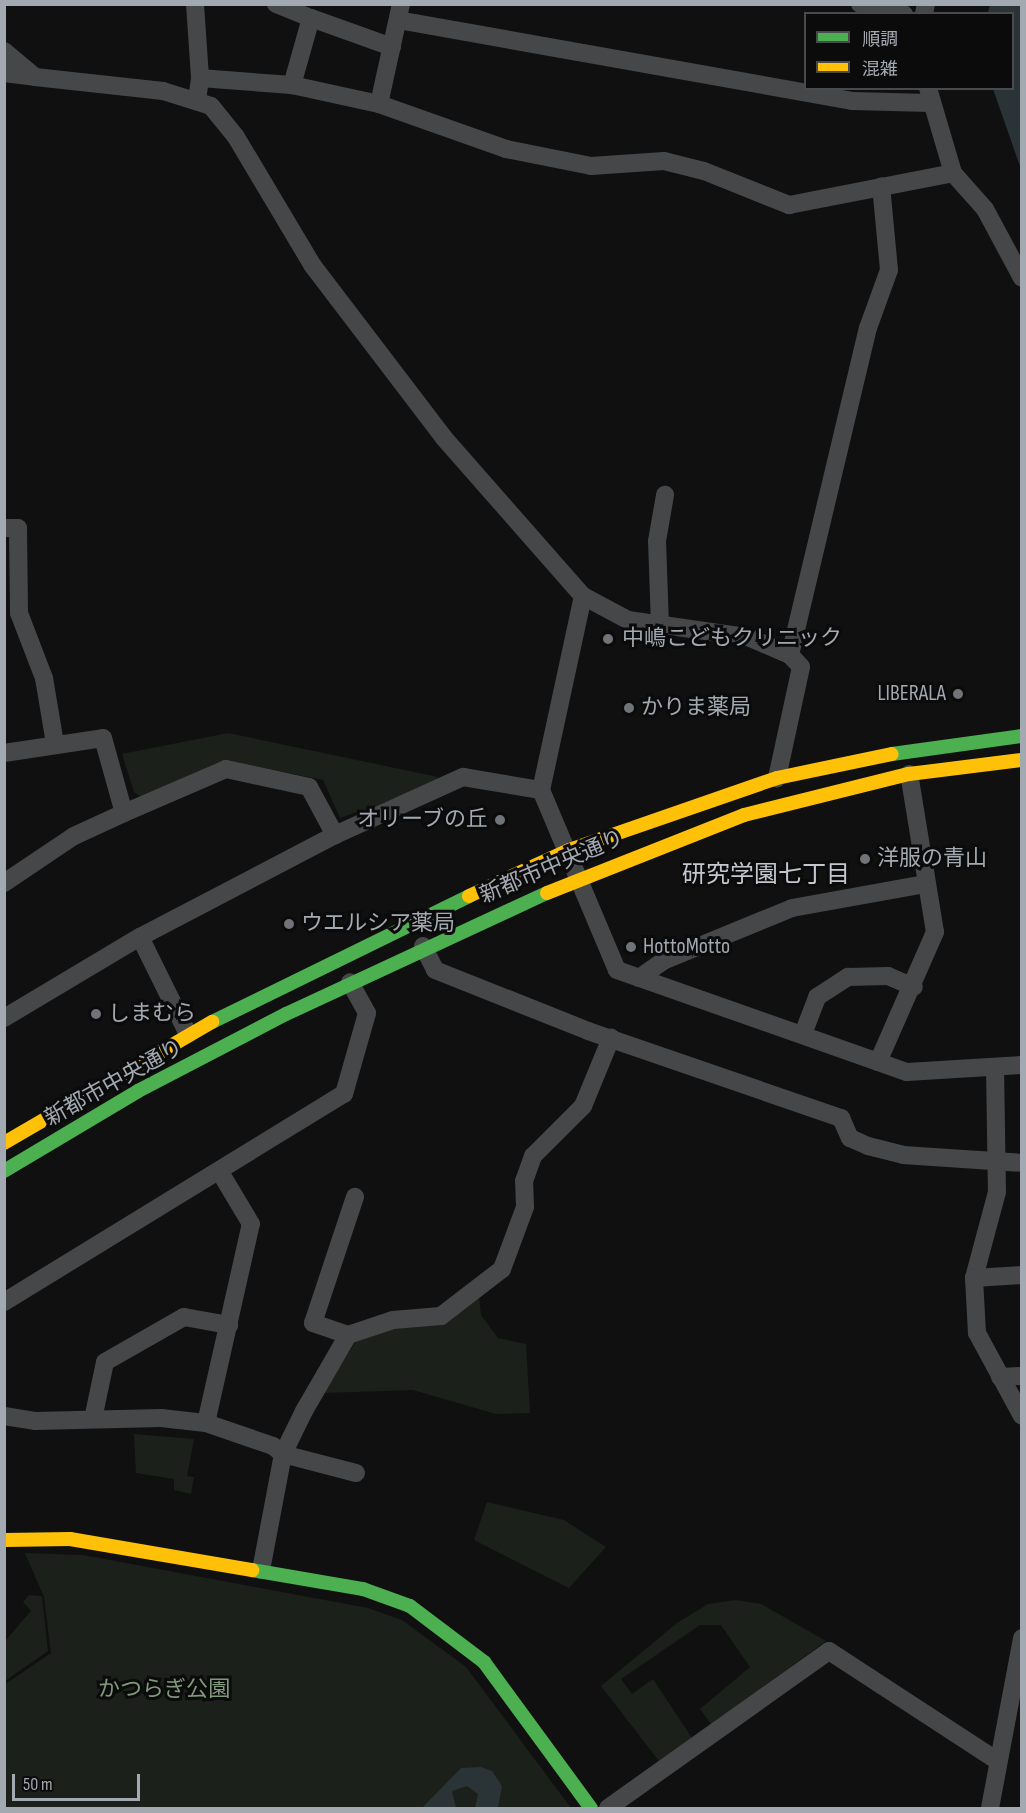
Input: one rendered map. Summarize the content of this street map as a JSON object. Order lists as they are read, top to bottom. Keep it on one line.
{"streets":{"main road":["新都市中央通り"]},"districts":["研究学園七丁目"],"parks":["かつらぎ公園"],"places":["中嶋こどもクリニック","LIBERALA","かりま薬局","オリーブの丘","洋服の青山","ウエルシア薬局","HottoMotto","しまむら"],"legend":["順調","混雑"],"scale_bar":"50 m"}
